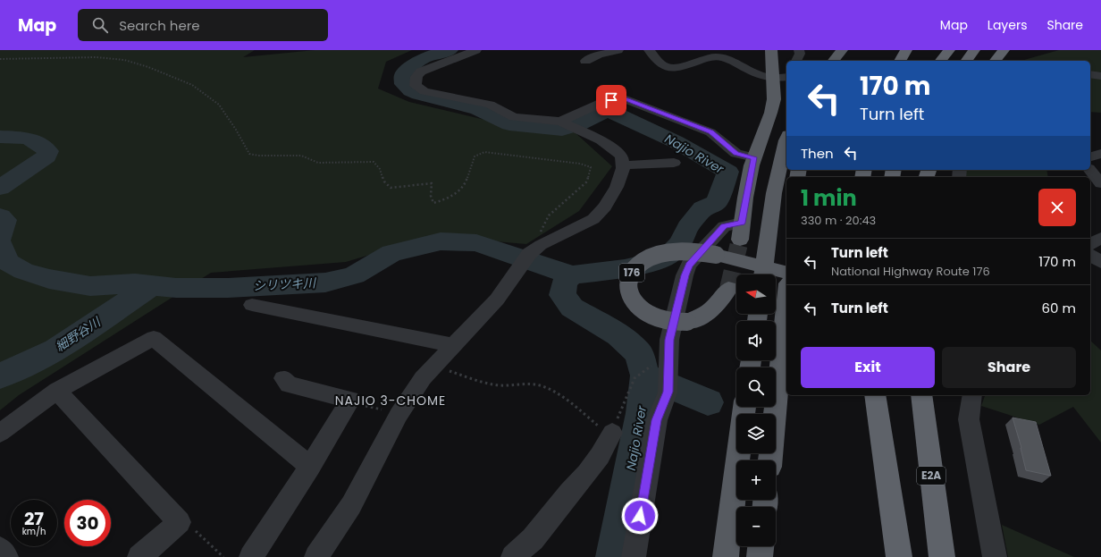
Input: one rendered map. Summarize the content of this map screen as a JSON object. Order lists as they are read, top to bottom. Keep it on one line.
{"streets":{"highway":["176","E2A"]},"districts":["NAJIO 3-CHOME"],"water":["Najio River","シリツキ川","細野谷川"],"north":"left","page":{"header":"Map","search":"Search here","nav":["Map","Layers","Share"],"turn":["170 m","Turn left"],"then":"Then","heading":["1 min","330 m · 20:43"],"list":[{"name":"Turn left","note":"National Highway Route 176","value":"170 m"},{"name":"Turn left","value":"60 m"}],"map_buttons":["+","−"],"buttons":["Exit","Share"],"speed":"27 km/h","limit":"30"}}
